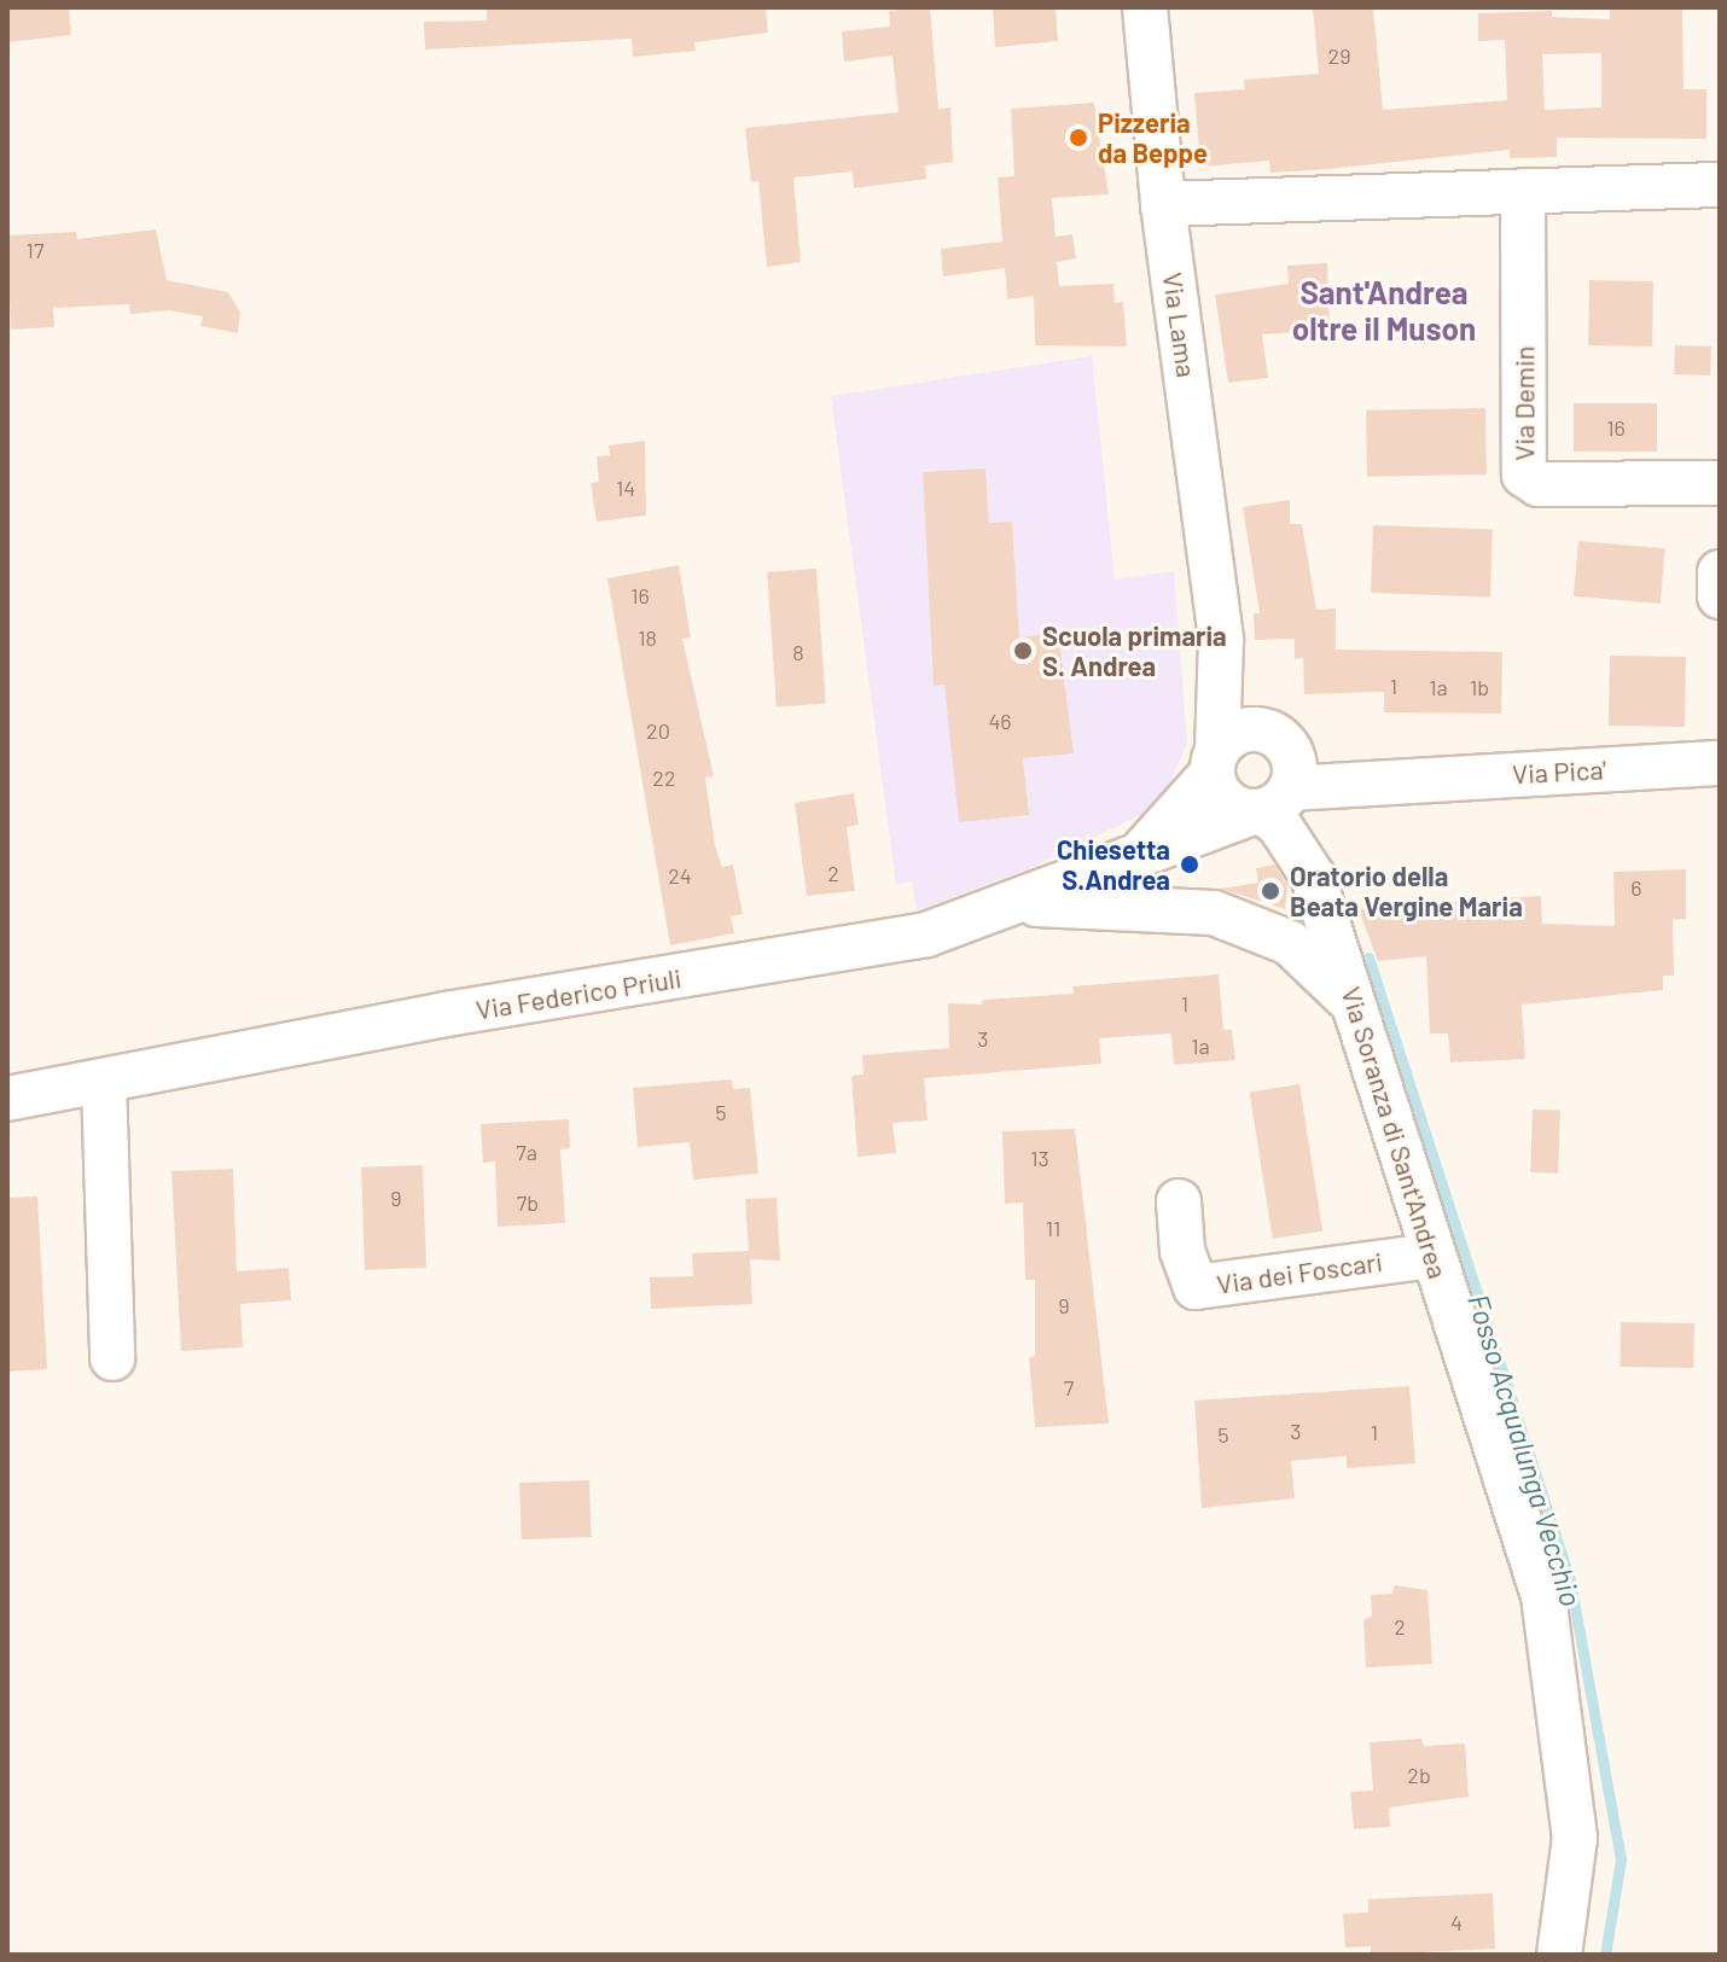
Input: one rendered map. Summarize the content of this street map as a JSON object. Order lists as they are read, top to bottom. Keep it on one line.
{"streets":{"street":["Via Lama","Via Demin","Via Pica'","Via Federico Priuli","Via Soranza di Sant'Andrea","Via dei Foscari"]},"crossings":[["Via Lama","Via Pica'"],["Via Lama","Via Federico Priuli"],["Via Lama","Via Soranza di Sant'Andrea"],["Via Pica'","Via Federico Priuli"],["Via Pica'","Via Soranza di Sant'Andrea"],["Via Federico Priuli","Via Soranza di Sant'Andrea"],["Via Soranza di Sant'Andrea","Via dei Foscari"]],"districts":["Sant'Andrea oltre il Muson"],"water":["Fosso Acqualunga Vecchio"],"places":["Pizzeria da Beppe","Scuola primaria S. Andrea","Chiesetta S.Andrea","Oratorio della Beata Vergine Maria"],"house_numbers":["29","17","16","14","16","18","8","1","1a","1b","46","20","22","2","24","6","1","3","1a","5","7a","13","9","7b","11","9","7","3","1","5","2","2b","4"]}
